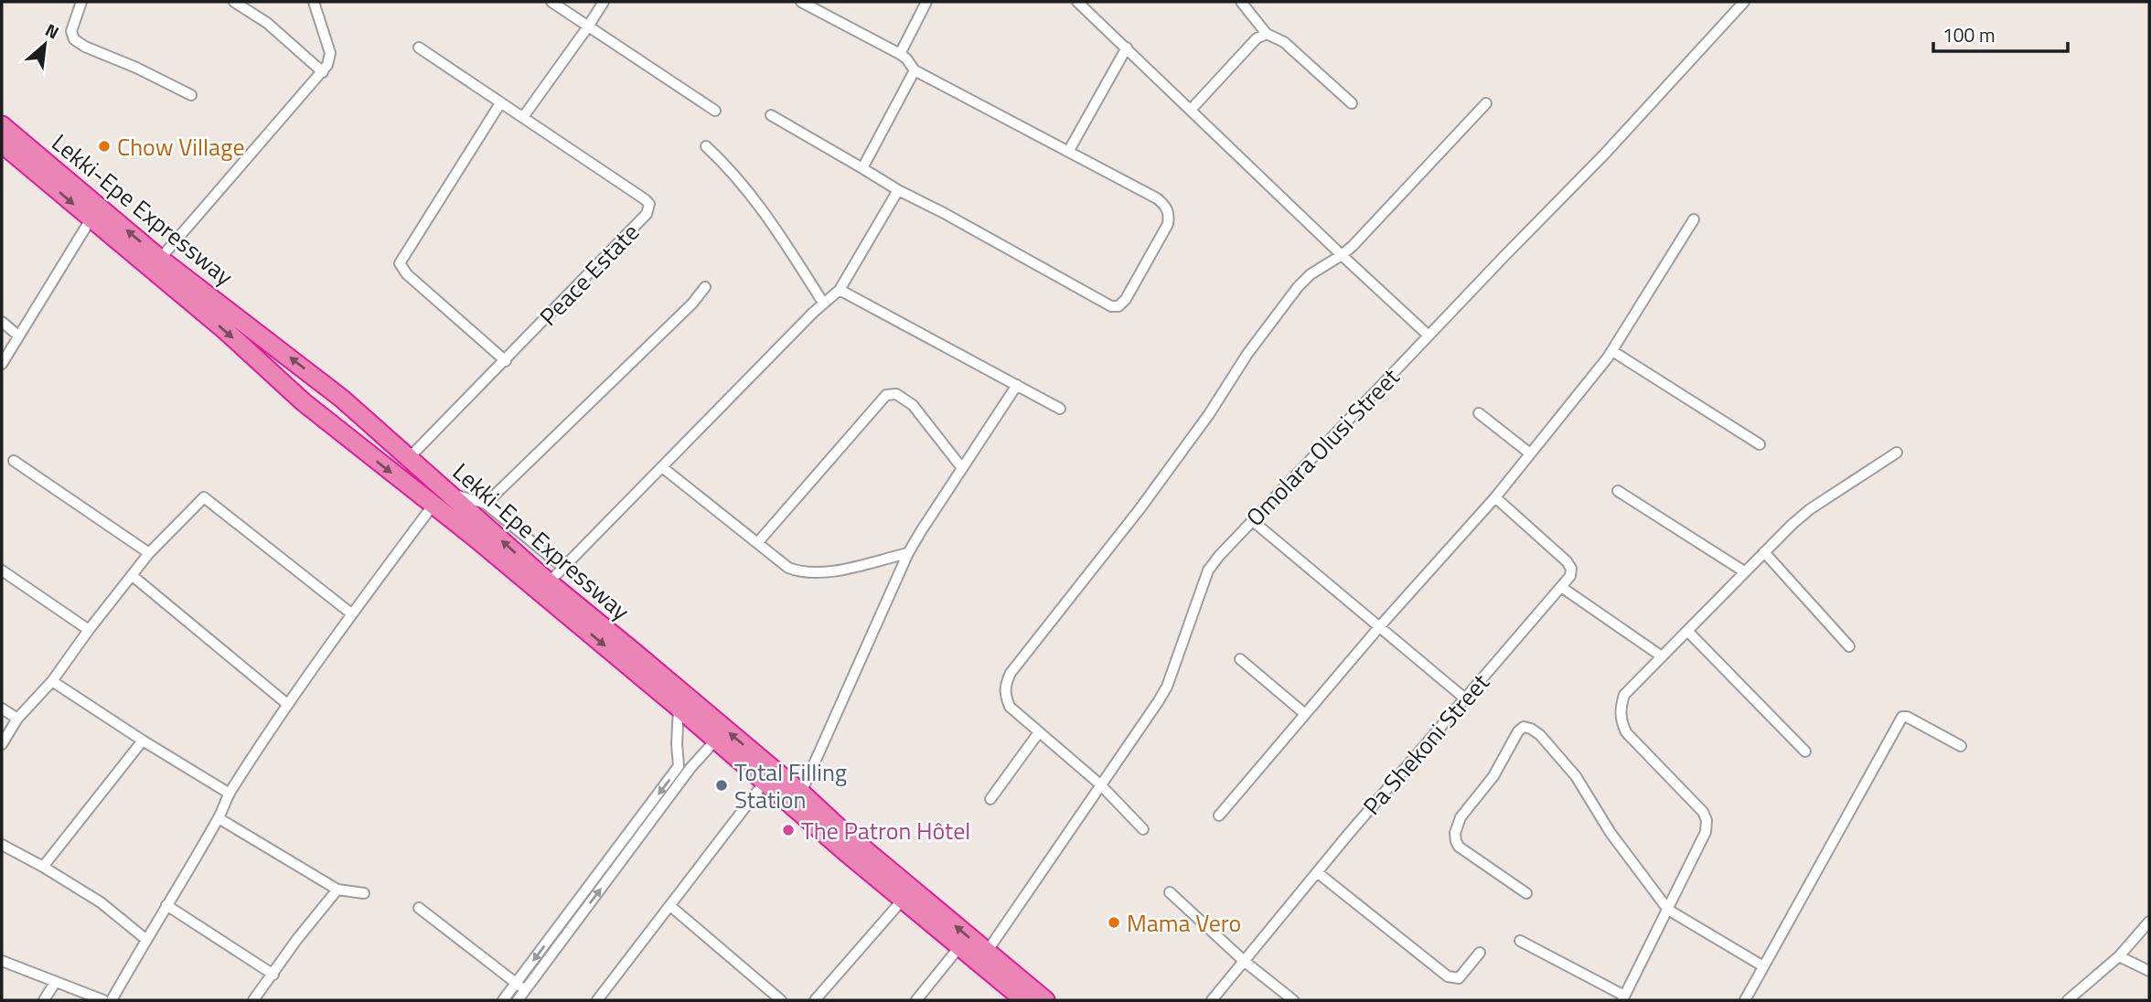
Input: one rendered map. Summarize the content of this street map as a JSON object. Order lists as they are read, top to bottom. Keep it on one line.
{"streets":{"highway":["Lekki-Epe Expressway"],"street":["Peace Estate","Omolara Olusi Street","Pa Shekoni Street"]},"crossings":[["Lekki-Epe Expressway","Peace Estate"],["Lekki-Epe Expressway","Omolara Olusi Street"]],"places":["Chow Village","Total Filling Station","The Patron Hôtel","Mama Vero"],"scale_bar":"100 m","north":"top right"}
